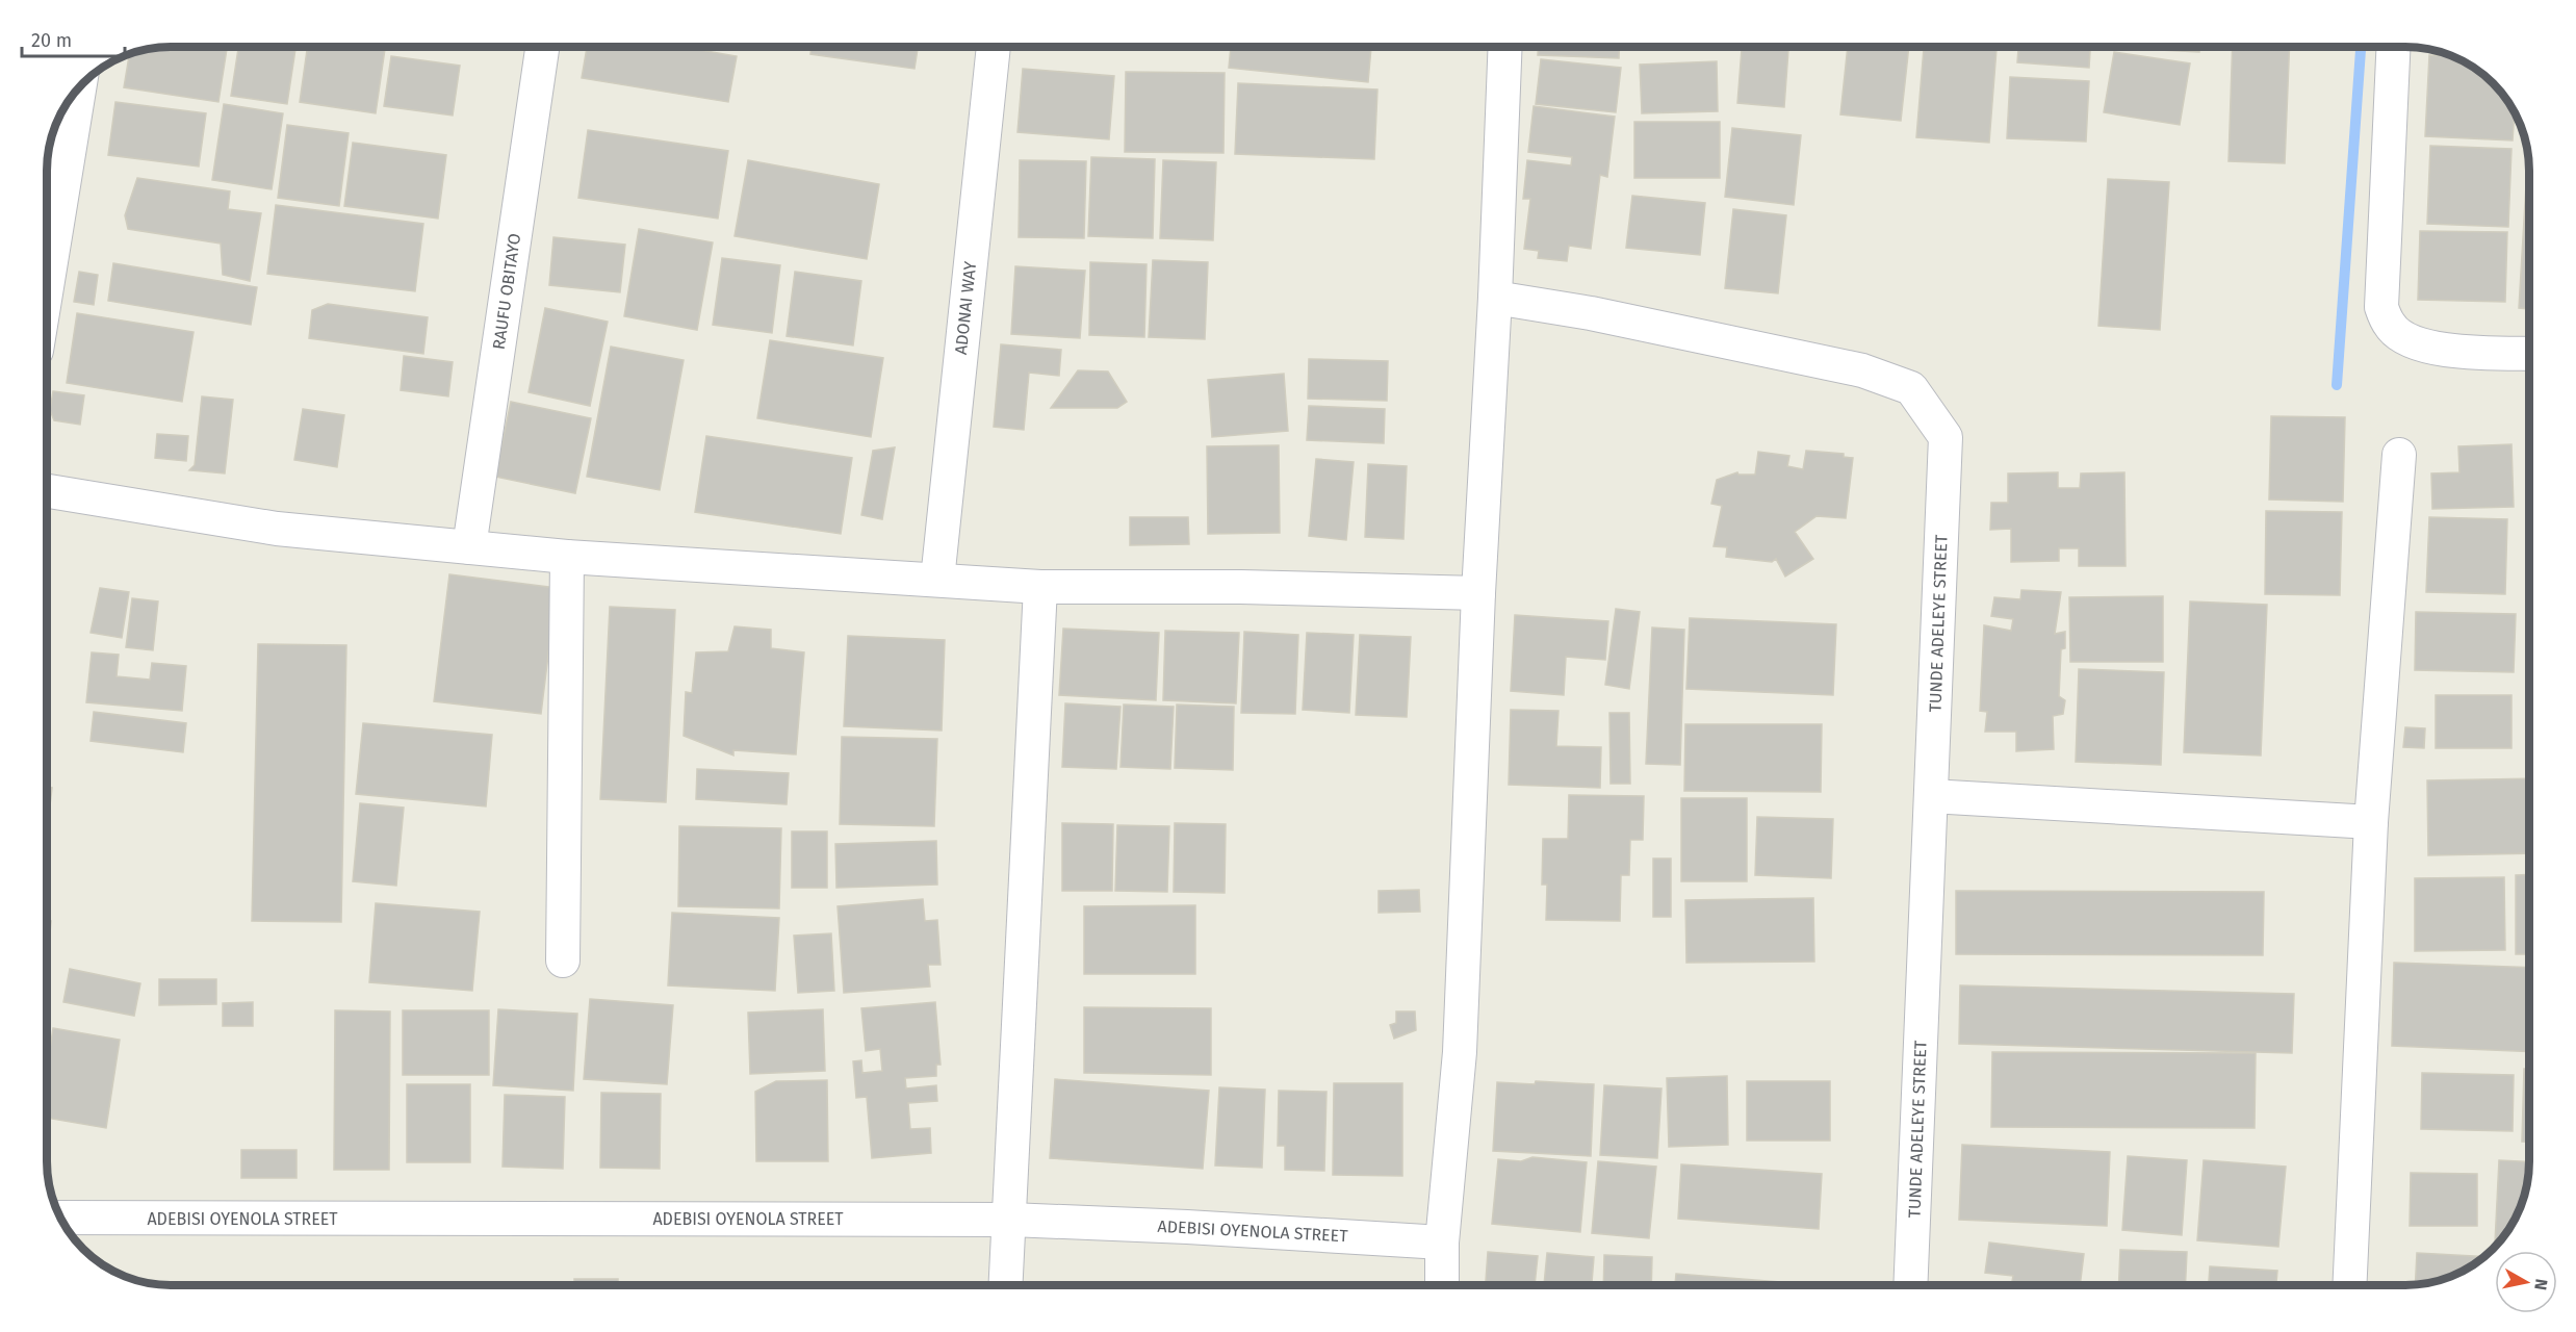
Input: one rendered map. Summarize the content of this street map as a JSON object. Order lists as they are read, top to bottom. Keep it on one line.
{"streets":{"street":["RAUFU OBITAYO","ADONAI WAY","TUNDE ADELEYE STREET","ADEBISI OYENOLA STREET"]},"scale_bar":"20 m","north":"right"}
